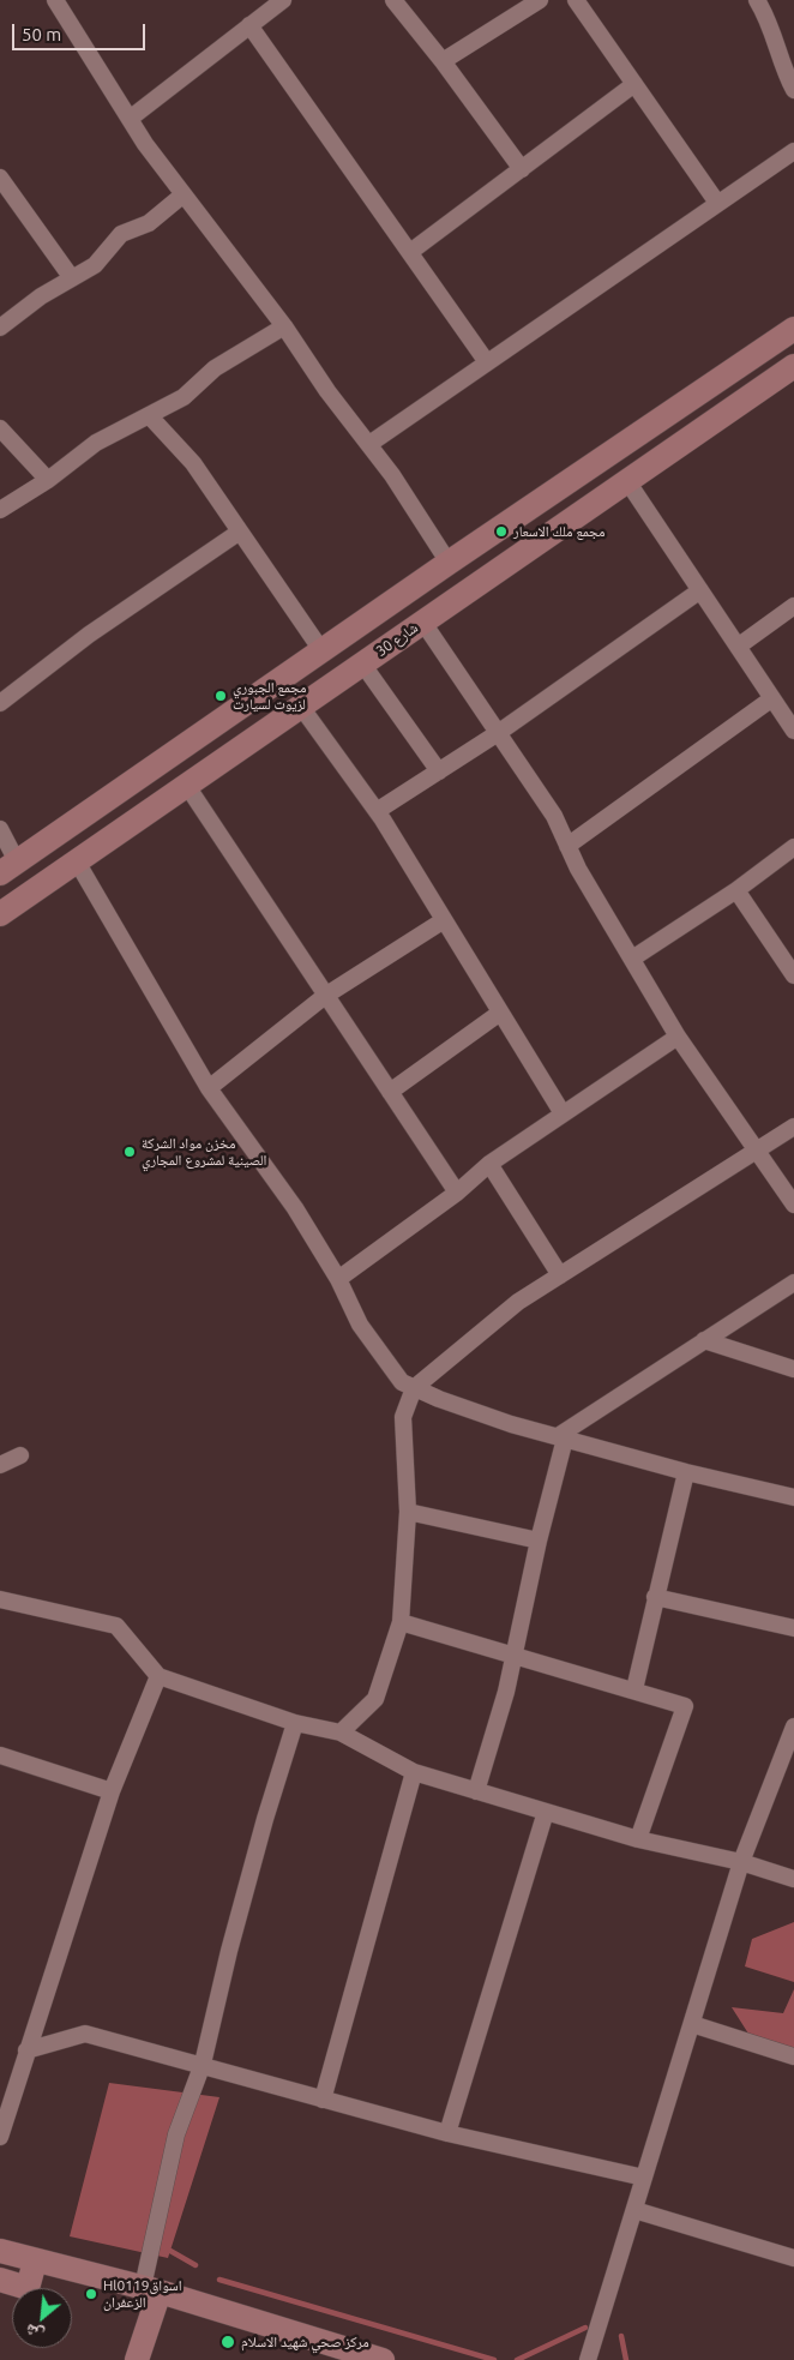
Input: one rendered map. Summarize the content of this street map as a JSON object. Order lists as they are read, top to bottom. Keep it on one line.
{"streets":{"street":["شارع 30"]},"places":["مجمع ملك الاسعار","مجمع الجبوري لزيوت لسيارت","مخزن مواد الشركة الصينية لمشروع المجاري","Hl0119اسواق الزعفران","مركز صحي شهيد الاسلام"],"scale_bar":"50 m","north":"bottom left"}
